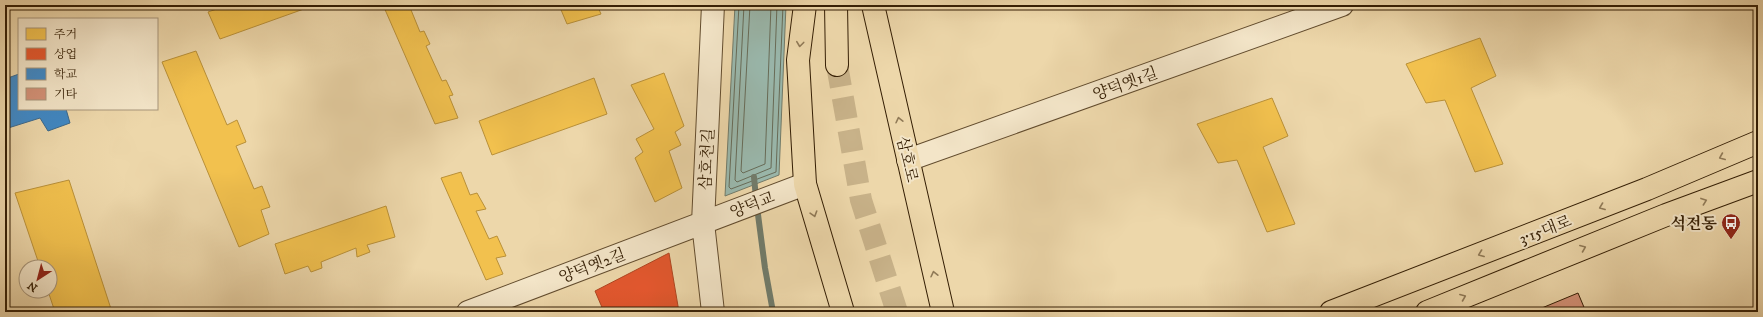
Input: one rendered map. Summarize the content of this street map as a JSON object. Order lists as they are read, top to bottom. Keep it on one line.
{"streets":{"main road":["삼호로","3·15대로"],"street":["양덕옛1길","삼호천길","양덕교","양덕옛2길"]},"crossings":[["양덕옛1길","삼호로"],["삼호천길","양덕교"],["삼호천길","양덕옛2길"],["양덕교","양덕옛2길"]],"places":{"bus stop":["석전동"]},"legend":["주거","상업","학교","기타"],"north":"bottom left"}
